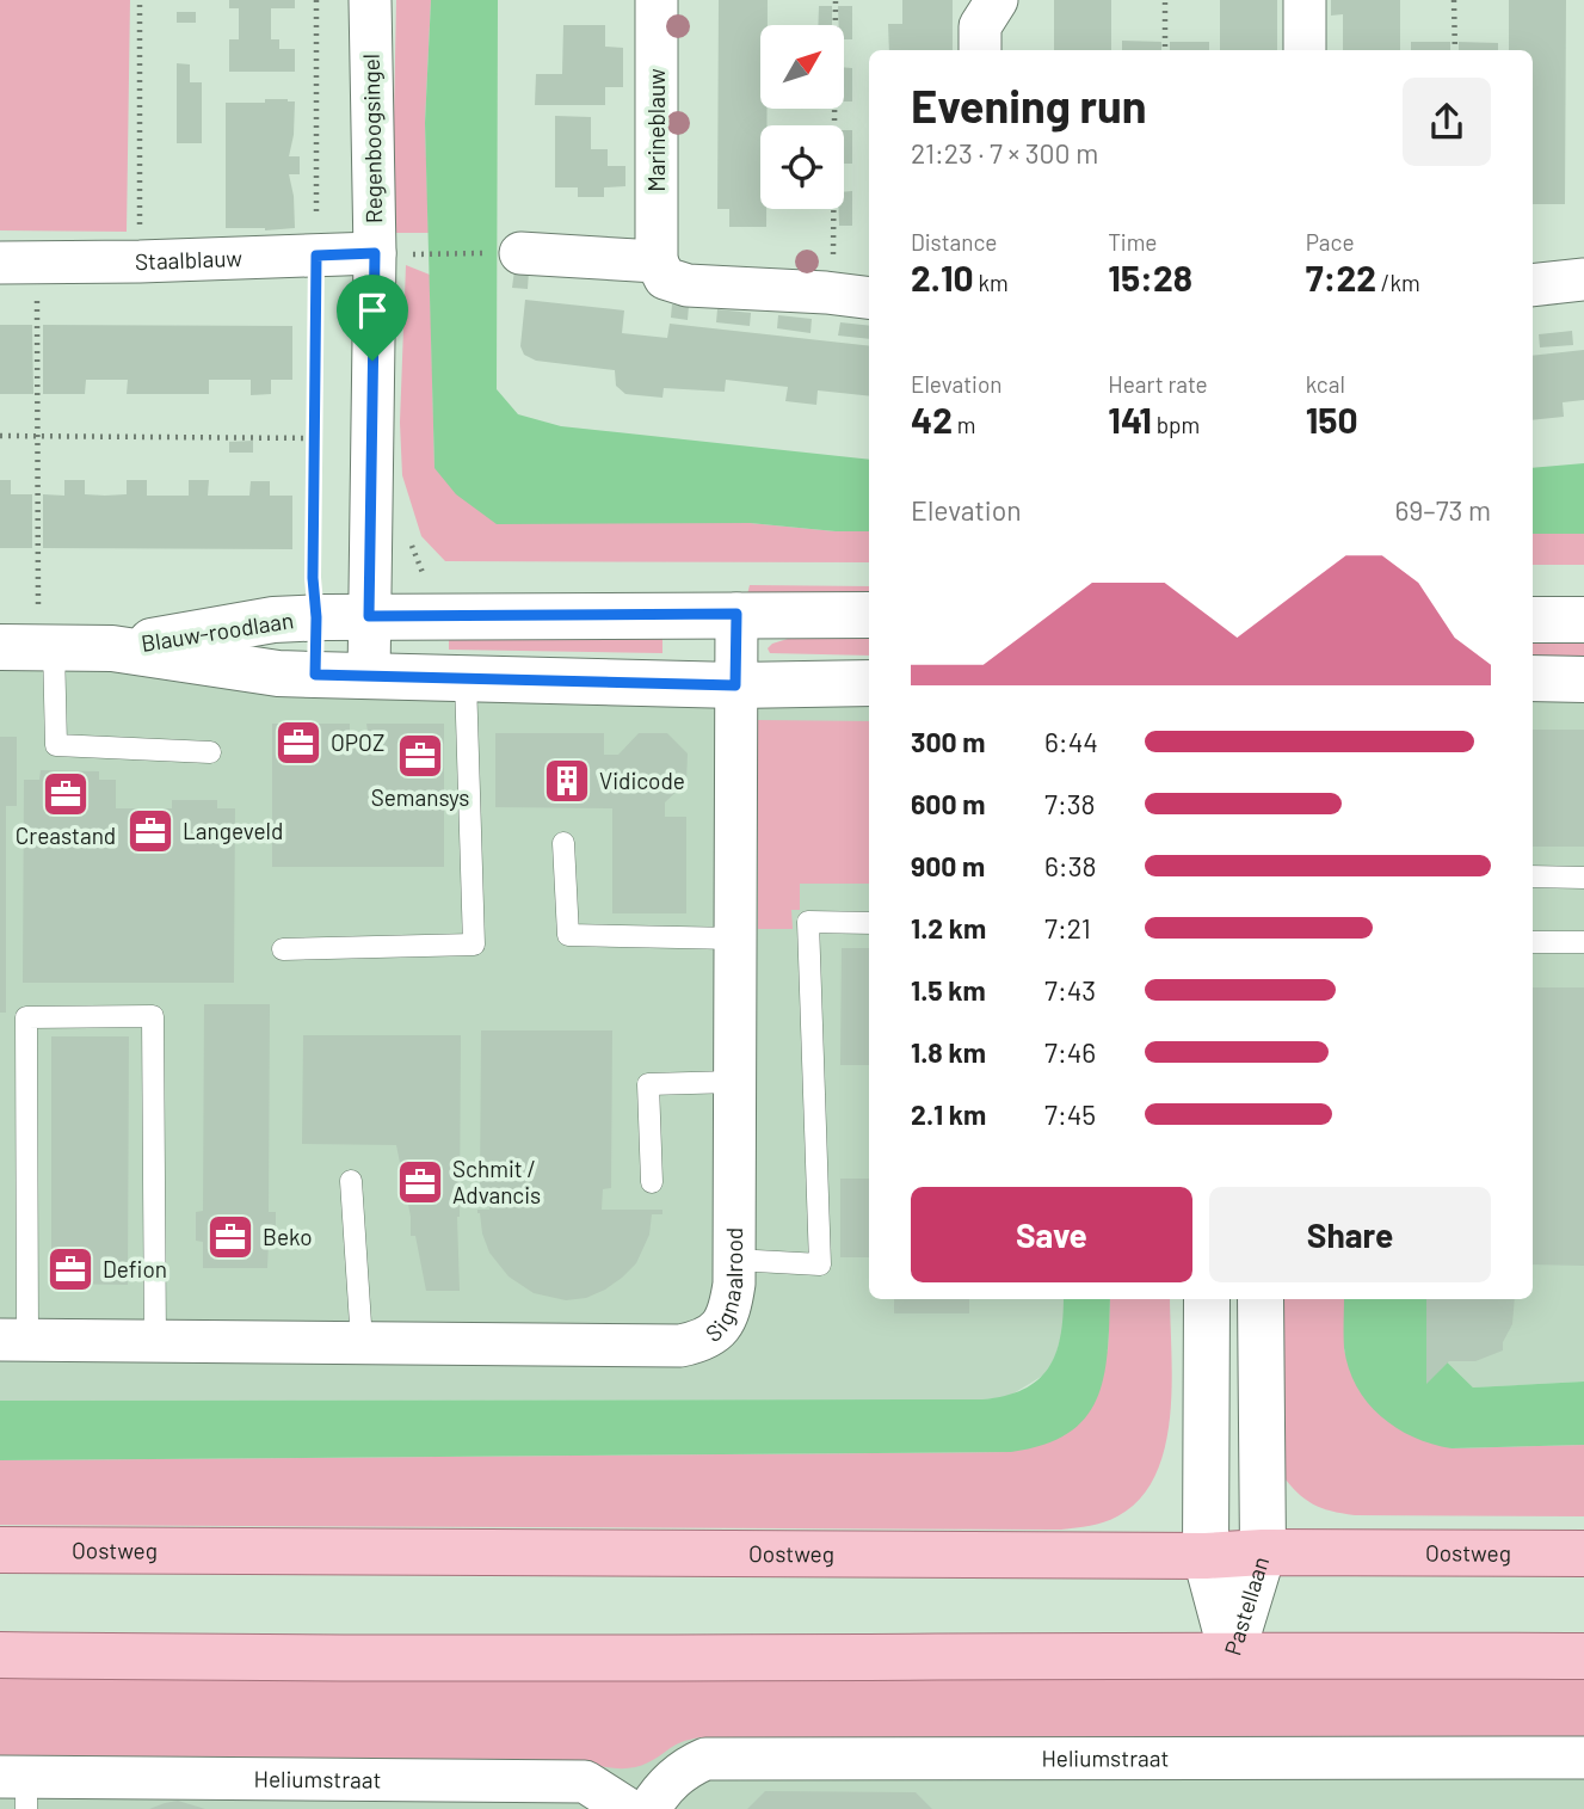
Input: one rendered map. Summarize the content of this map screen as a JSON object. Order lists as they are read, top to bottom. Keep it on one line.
{"streets":{"main road":["Oostweg"],"street":["Marineblauw","Regenboogsingel","Staalblauw","Blauw-roodlaan","Signaalrood","Pastellaan","Heliumstraat"]},"crossings":[["Regenboogsingel","Staalblauw"],["Regenboogsingel","Blauw-roodlaan"],["Blauw-roodlaan","Signaalrood"],["Oostweg","Pastellaan"]],"places":{"office":["OPOZ","Semansys","Creastand","Langeveld","Schmit / Advancis","Beko","Defion"],"building":["Vidicode"]},"north":"top right","page":{"heading":["Evening run","21:23 · 7 × 300 m"],"stats":[["Distance","2.10 km"],["Time","15:28"],["Pace","7:22 /km"],["Elevation","42 m"],["Heart rate","141 bpm"],["kcal","150"]],"chart":["Elevation","69–73 m"],"list":[{"name":"300 m","note":"6:44"},{"name":"600 m","note":"7:38"},{"name":"900 m","note":"6:38"},{"name":"1.2 km","note":"7:21"},{"name":"1.5 km","note":"7:43"},{"name":"1.8 km","note":"7:46"},{"name":"2.1 km","note":"7:45"}],"buttons":["Save","Share"]}}
